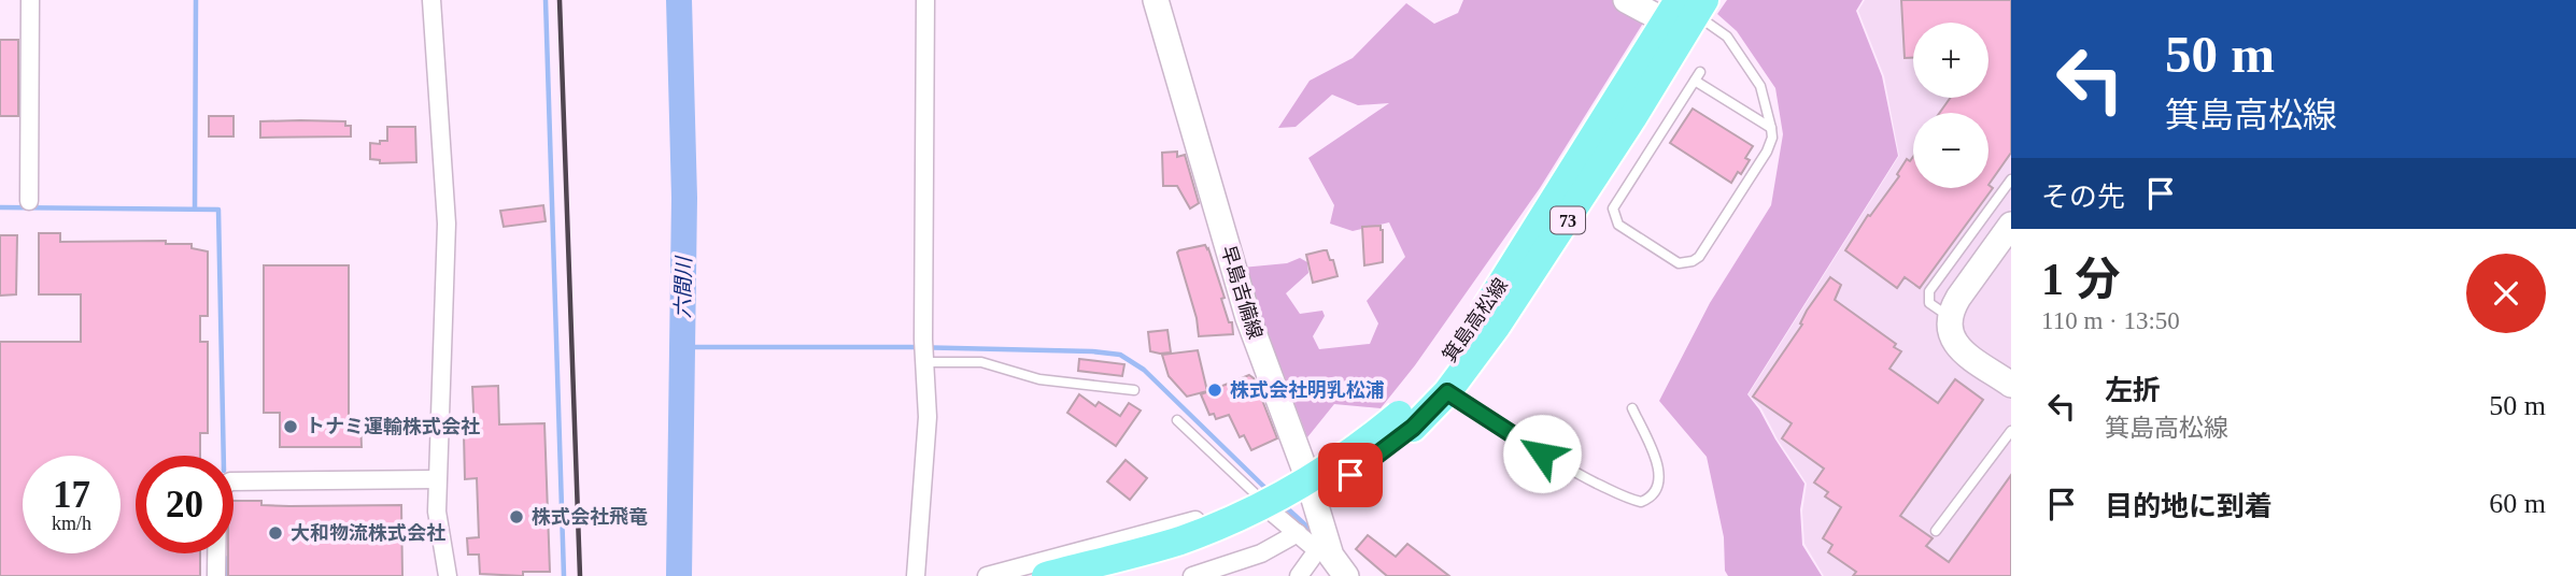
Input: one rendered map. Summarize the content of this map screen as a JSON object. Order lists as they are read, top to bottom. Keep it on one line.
{"streets":{"main road":["73","早島吉備線","箕島高松線"]},"water":["六間川"],"places":["株式会社明乳松浦","トナミ運輸株式会社","株式会社飛竜","大和物流株式会社"],"page":{"turn":["50 m","箕島高松線"],"map_buttons":["+","−"],"then":"その先","heading":["1 分","110 m · 13:50"],"list":[{"name":"左折","note":"箕島高松線","value":"50 m"},{"name":"目的地に到着","value":"60 m"}],"speed":"17 km/h","limit":"20"}}
